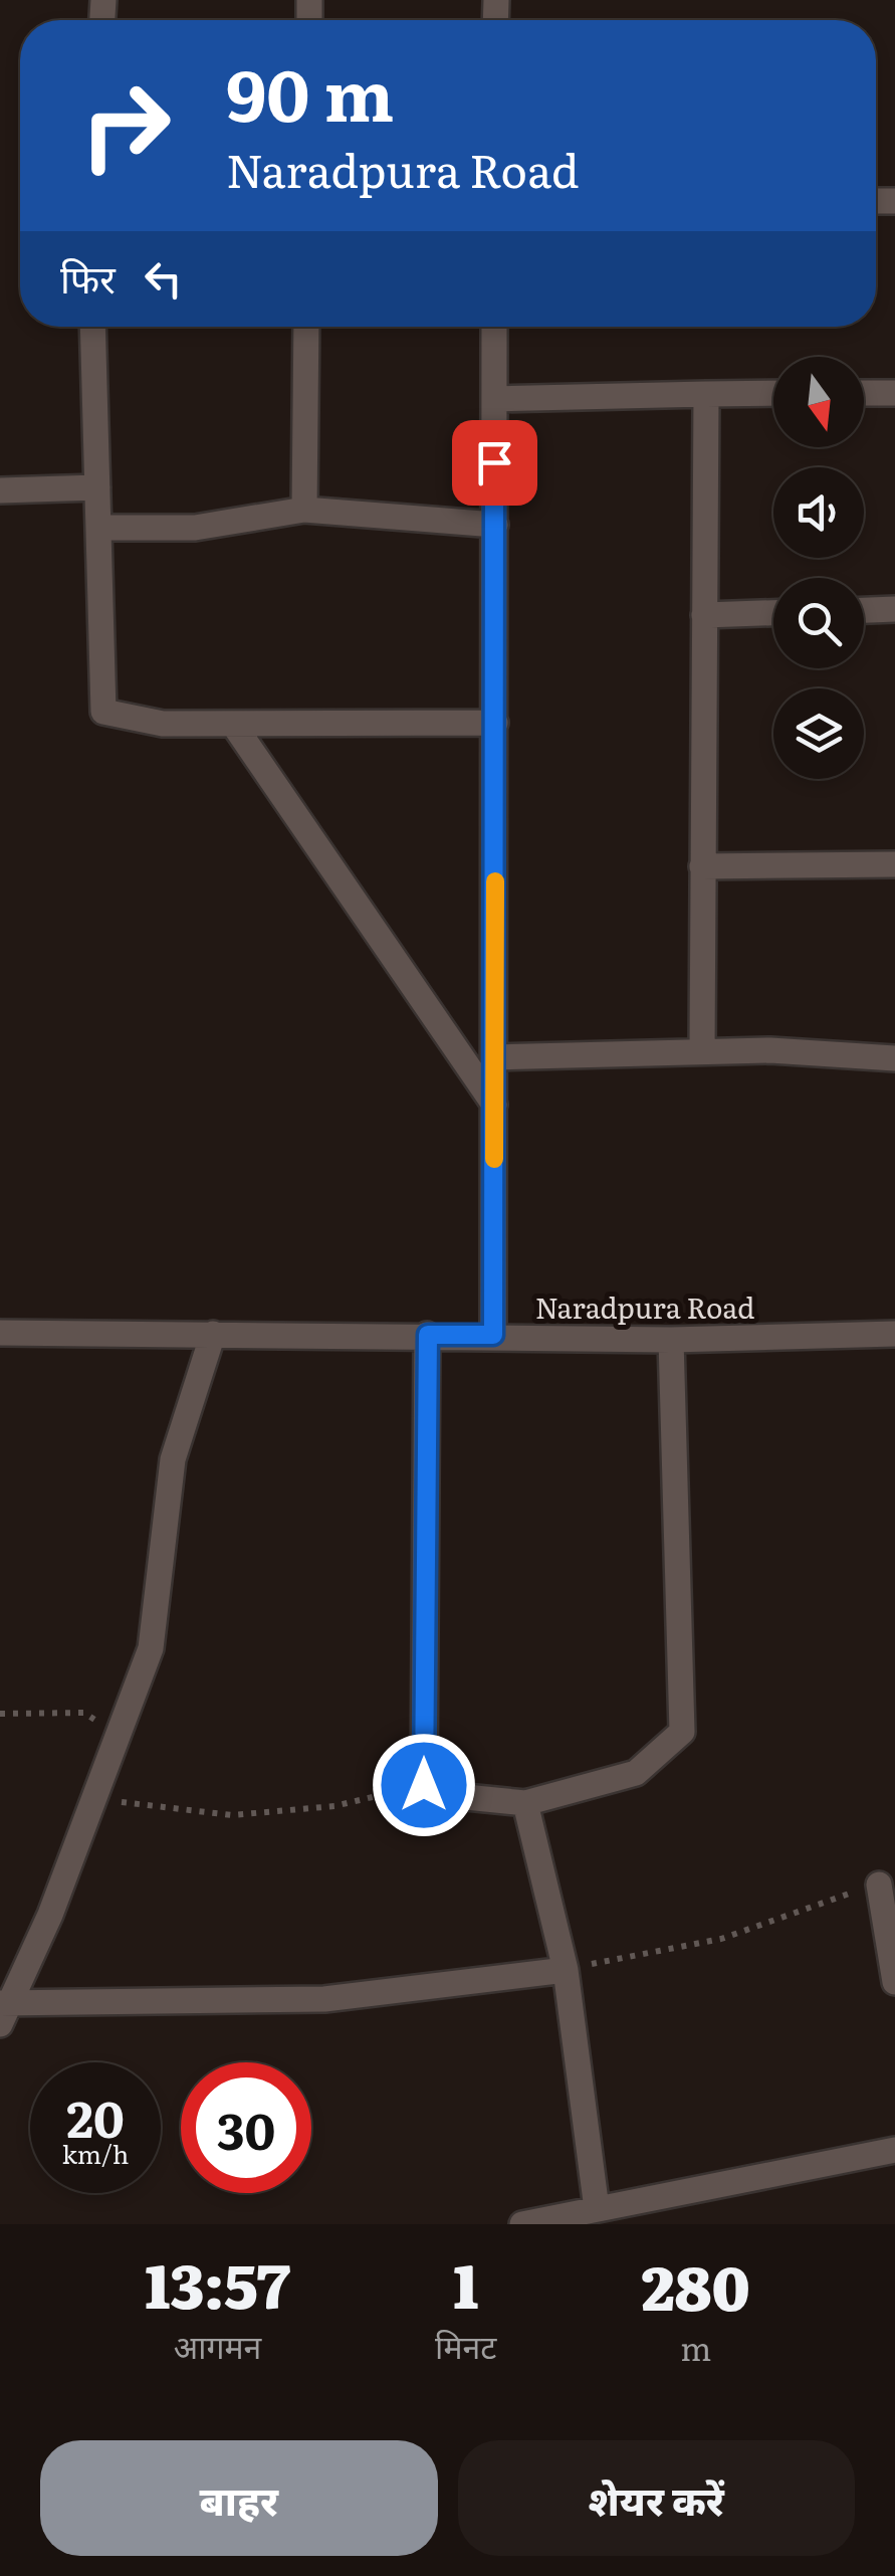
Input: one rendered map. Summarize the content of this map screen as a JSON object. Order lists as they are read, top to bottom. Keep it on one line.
{"streets":{"street":["Naradpura Road"]},"north":"bottom","page":{"turn":["90 m","Naradpura Road"],"then":"फिर","speed":"20 km/h","limit":"30","eta":["13:57","आगमन","1","मिनट","280","m"],"buttons":["बाहर","शेयर करें"]}}
